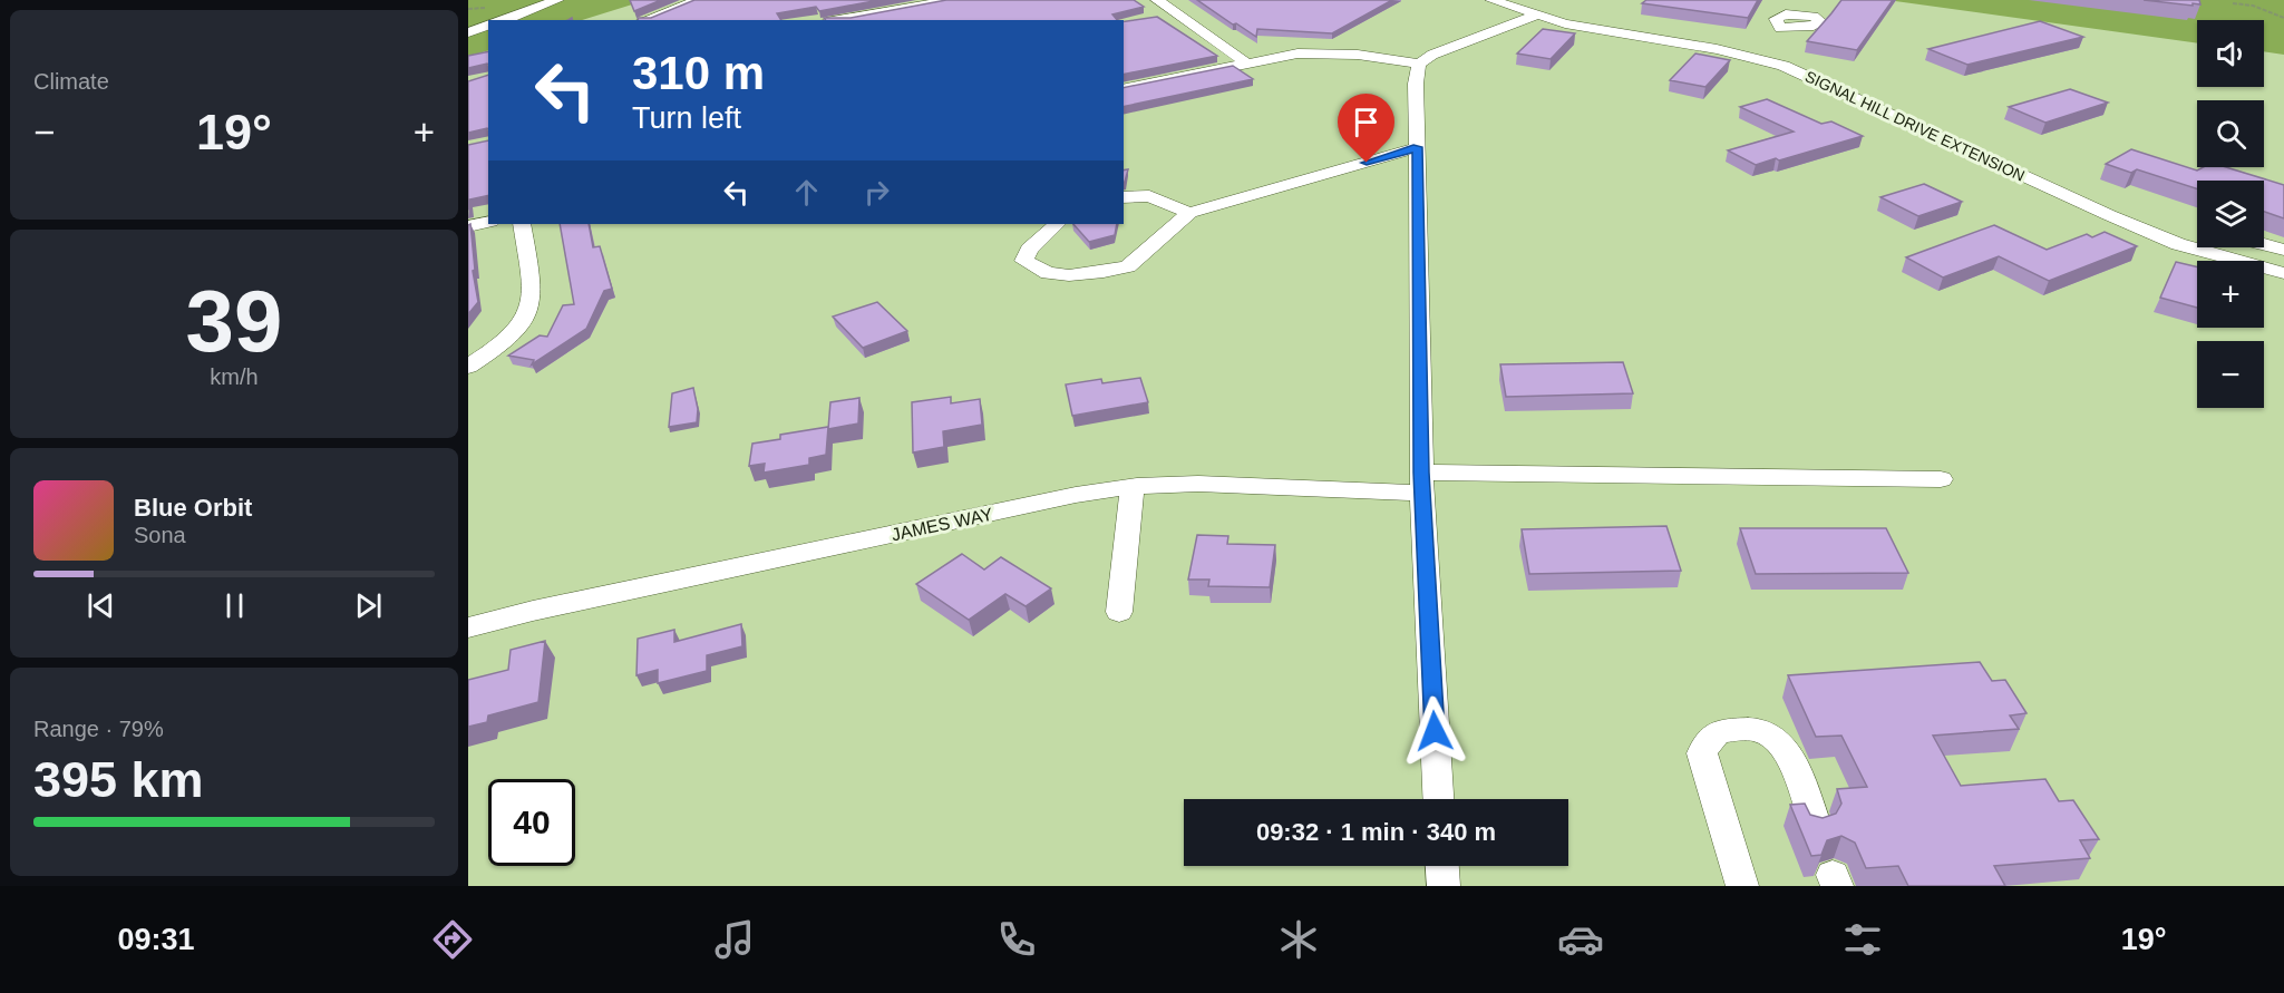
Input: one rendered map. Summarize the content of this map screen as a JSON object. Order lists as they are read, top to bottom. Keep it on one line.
{"streets":{"street":["SIGNAL HILL DRIVE EXTENSION","JAMES WAY"]},"page":{"tile":["Climate",["39","km/h"],["Range · 79%","395 km"]],"map_buttons":["+","−"],"turn":["310 m","Turn left"],"heat":["−","19°","+"],"song":["Blue Orbit","Sona"],"limit":"40","trip":"09:32 · 1 min · 340 m","tabs":["09:31","19°"]}}
